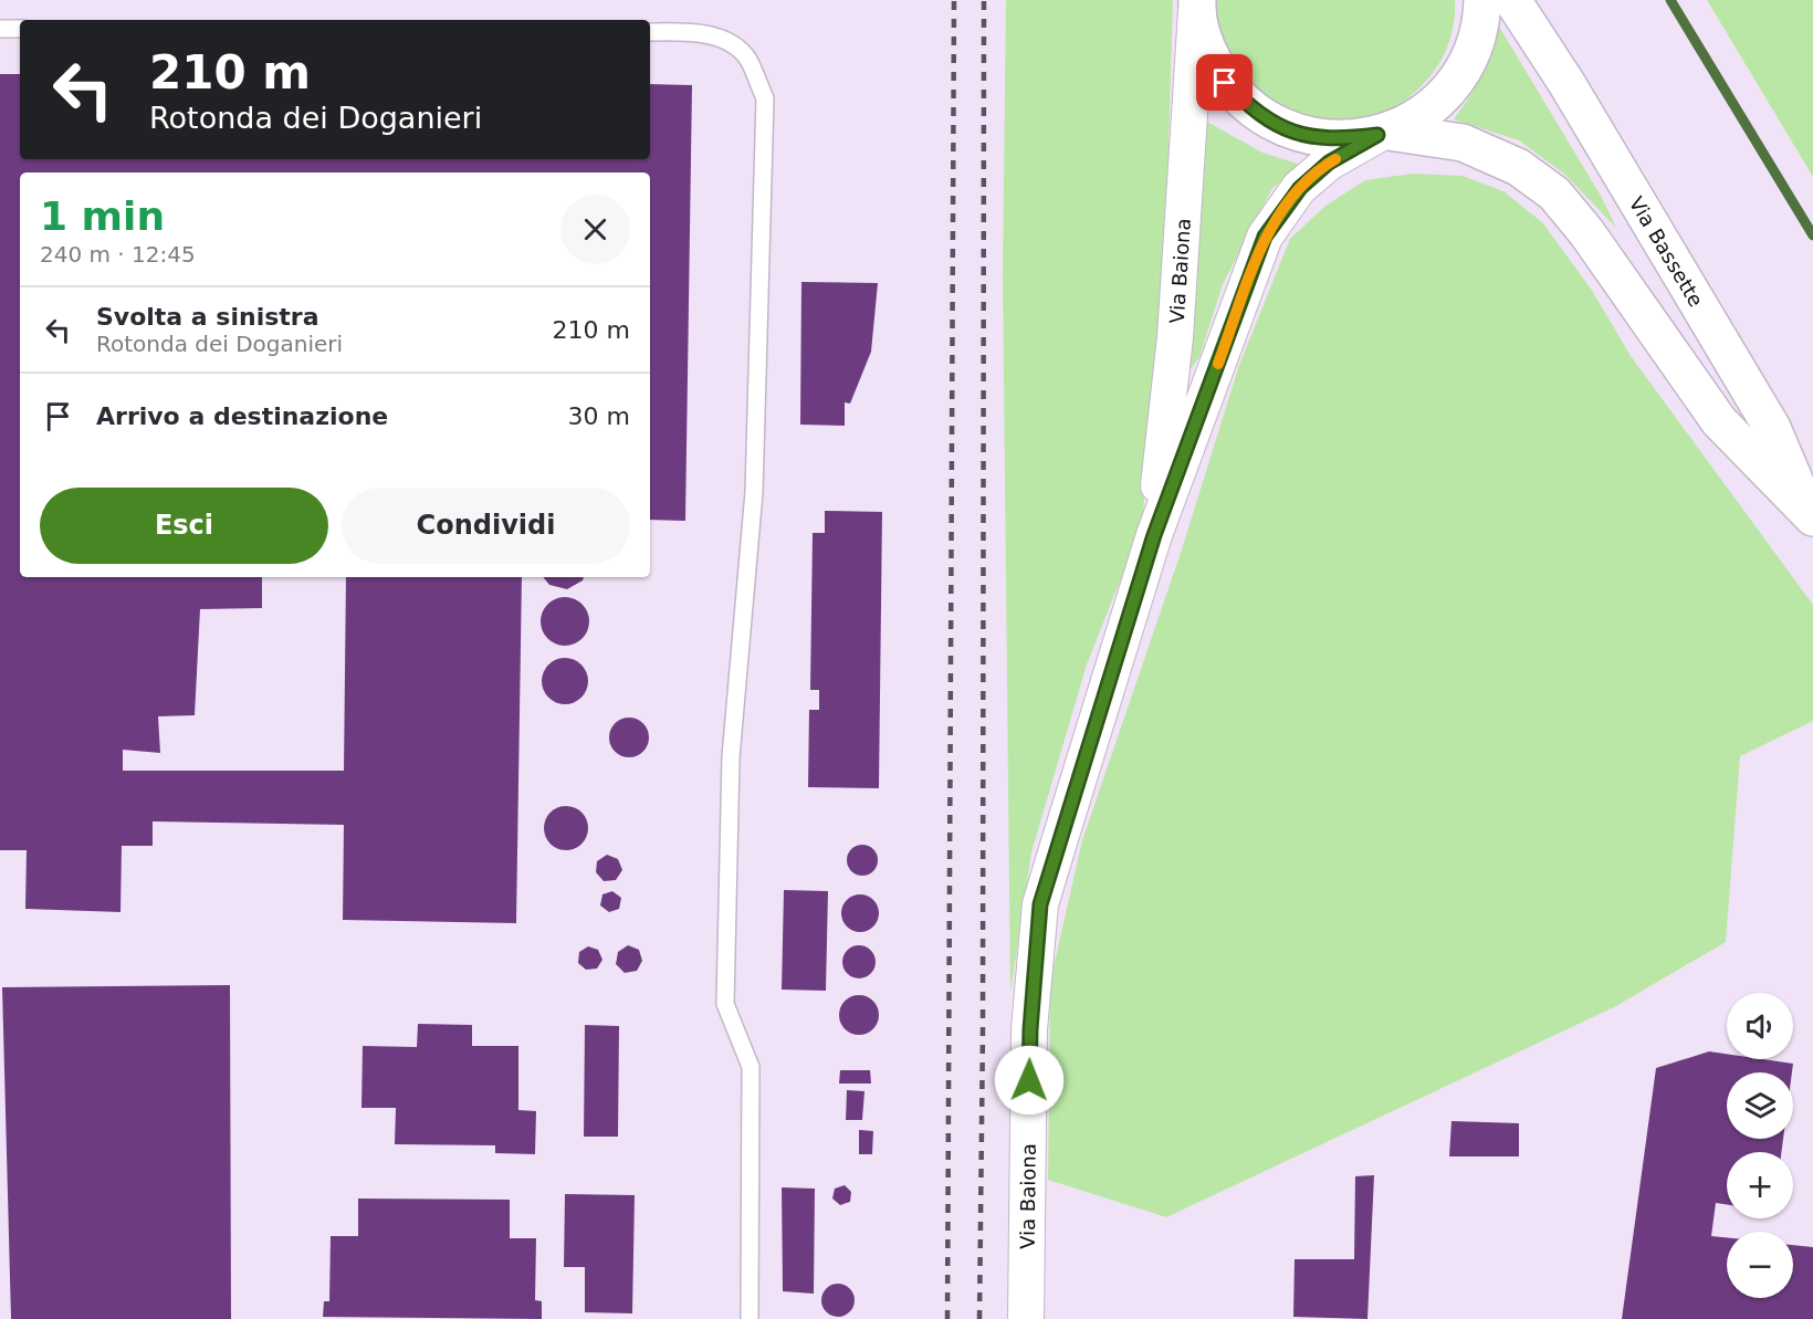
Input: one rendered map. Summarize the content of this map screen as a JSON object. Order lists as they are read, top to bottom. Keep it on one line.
{"streets":{"main road":["Via Bassette"],"street":["Via Baiona"]},"crossings":[["Via Bassette","Via Baiona"]],"page":{"turn":["210 m","Rotonda dei Doganieri"],"heading":["1 min","240 m · 12:45"],"list":[{"name":"Svolta a sinistra","note":"Rotonda dei Doganieri","value":"210 m"},{"name":"Arrivo a destinazione","value":"30 m"}],"buttons":["Esci","Condividi"],"map_buttons":["+","−"]}}
